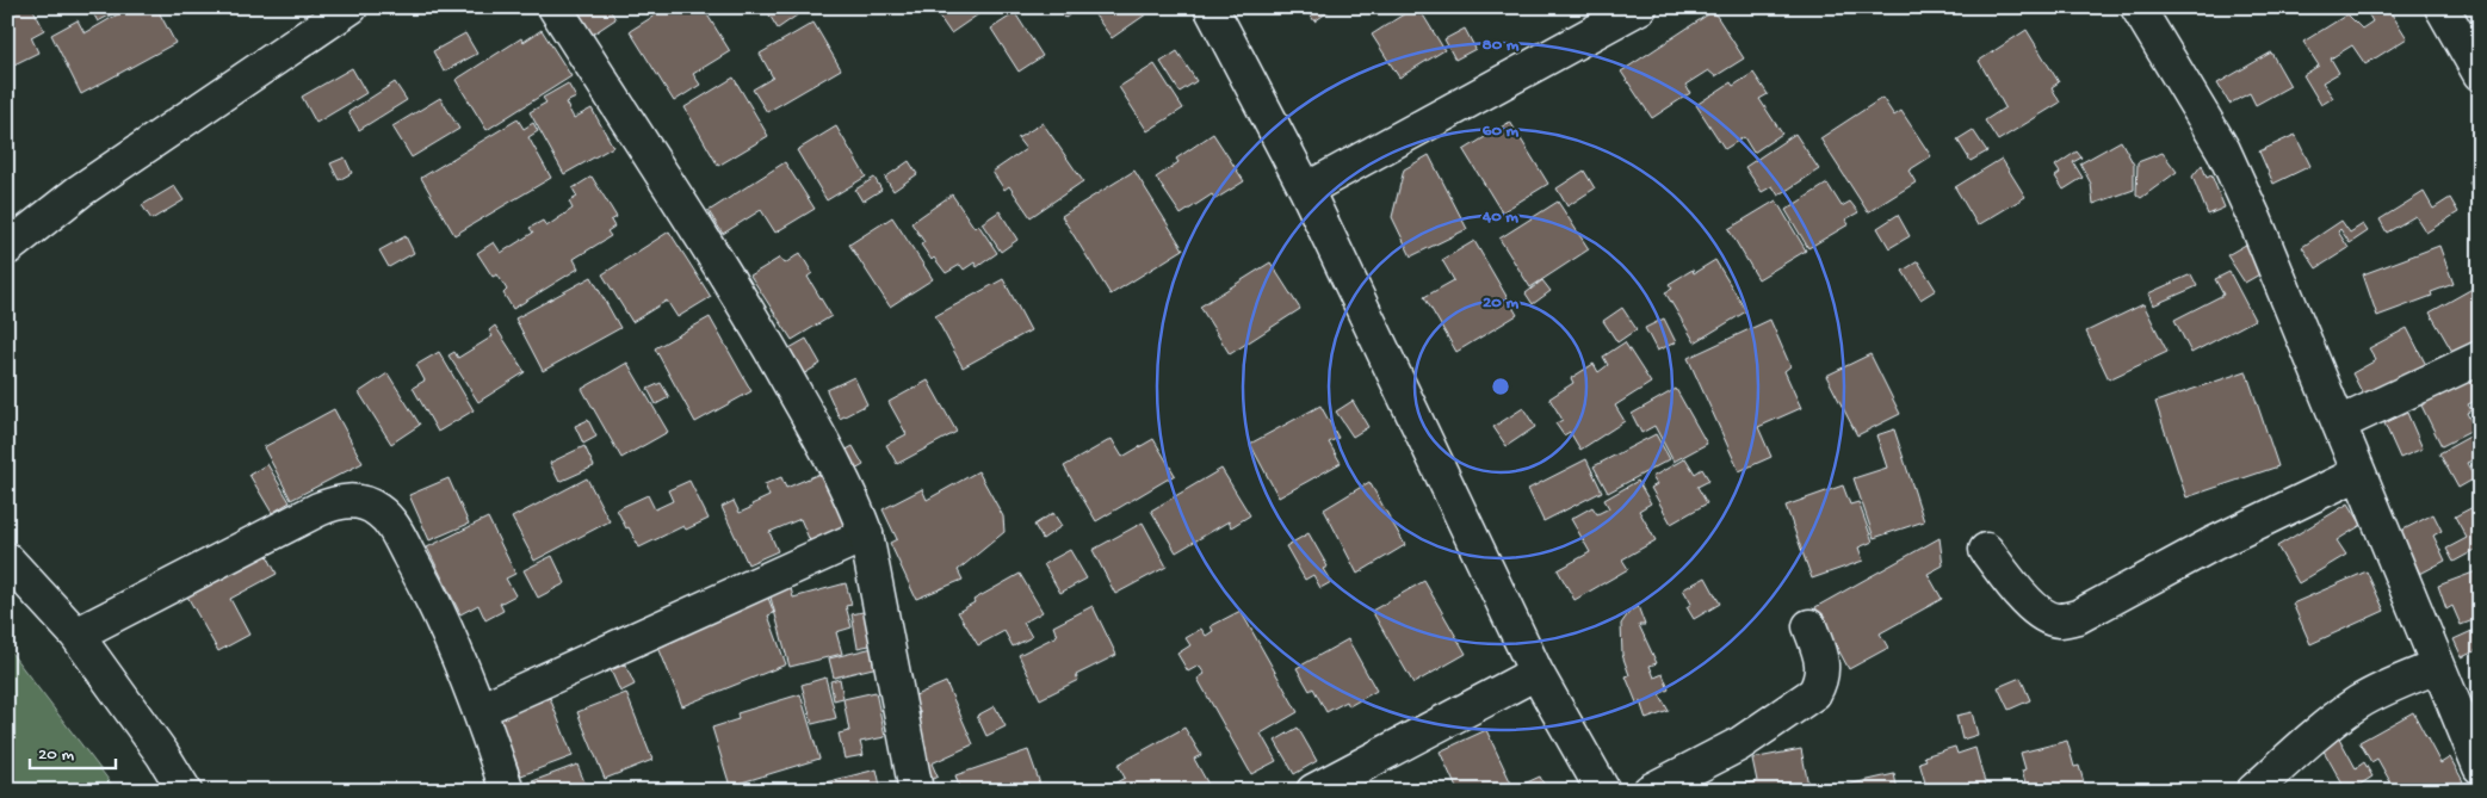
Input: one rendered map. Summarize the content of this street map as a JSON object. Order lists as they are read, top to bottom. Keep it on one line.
{"scale_bar":"20 m","rings":["80 m","60 m","40 m","20 m"]}
